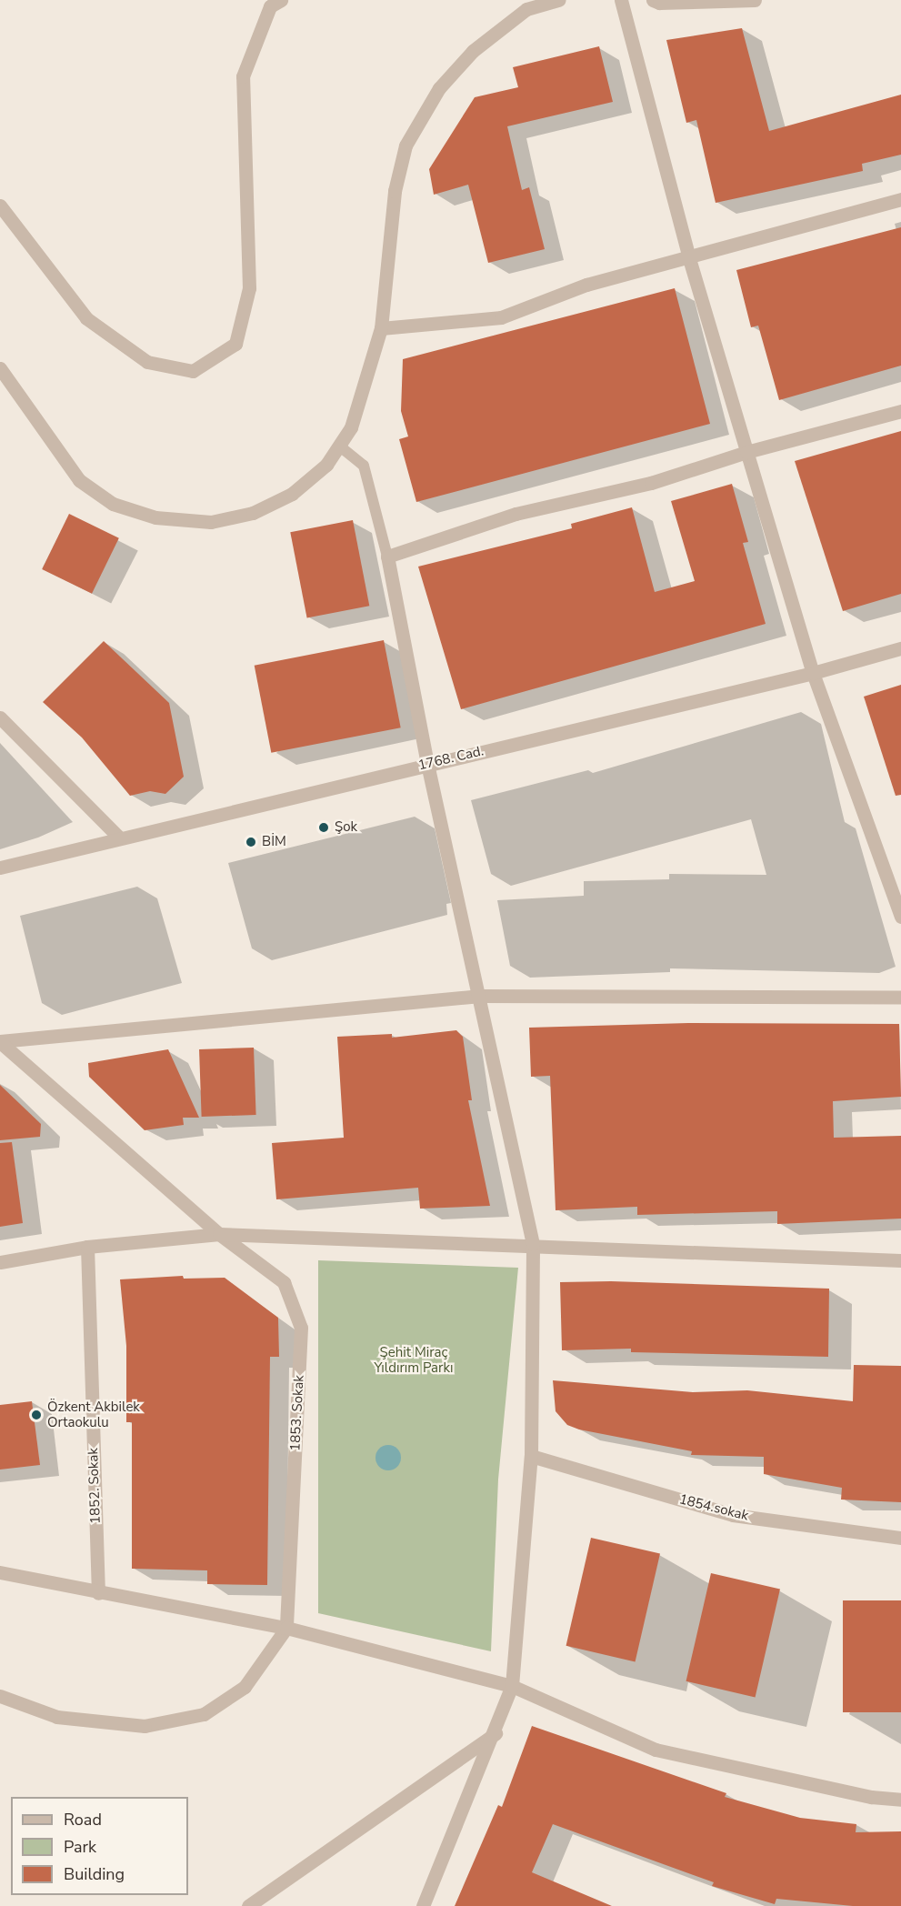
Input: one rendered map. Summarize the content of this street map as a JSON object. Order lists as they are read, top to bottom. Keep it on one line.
{"streets":{"street":["1768. Cad.","1853. Sokak","1852. Sokak","1854.sokak"]},"parks":["Şehit Miraç Yıldırım Parkı"],"places":["Şok","BİM","Özkent Akbilek Ortaokulu"],"legend":["Road","Park","Building"]}
